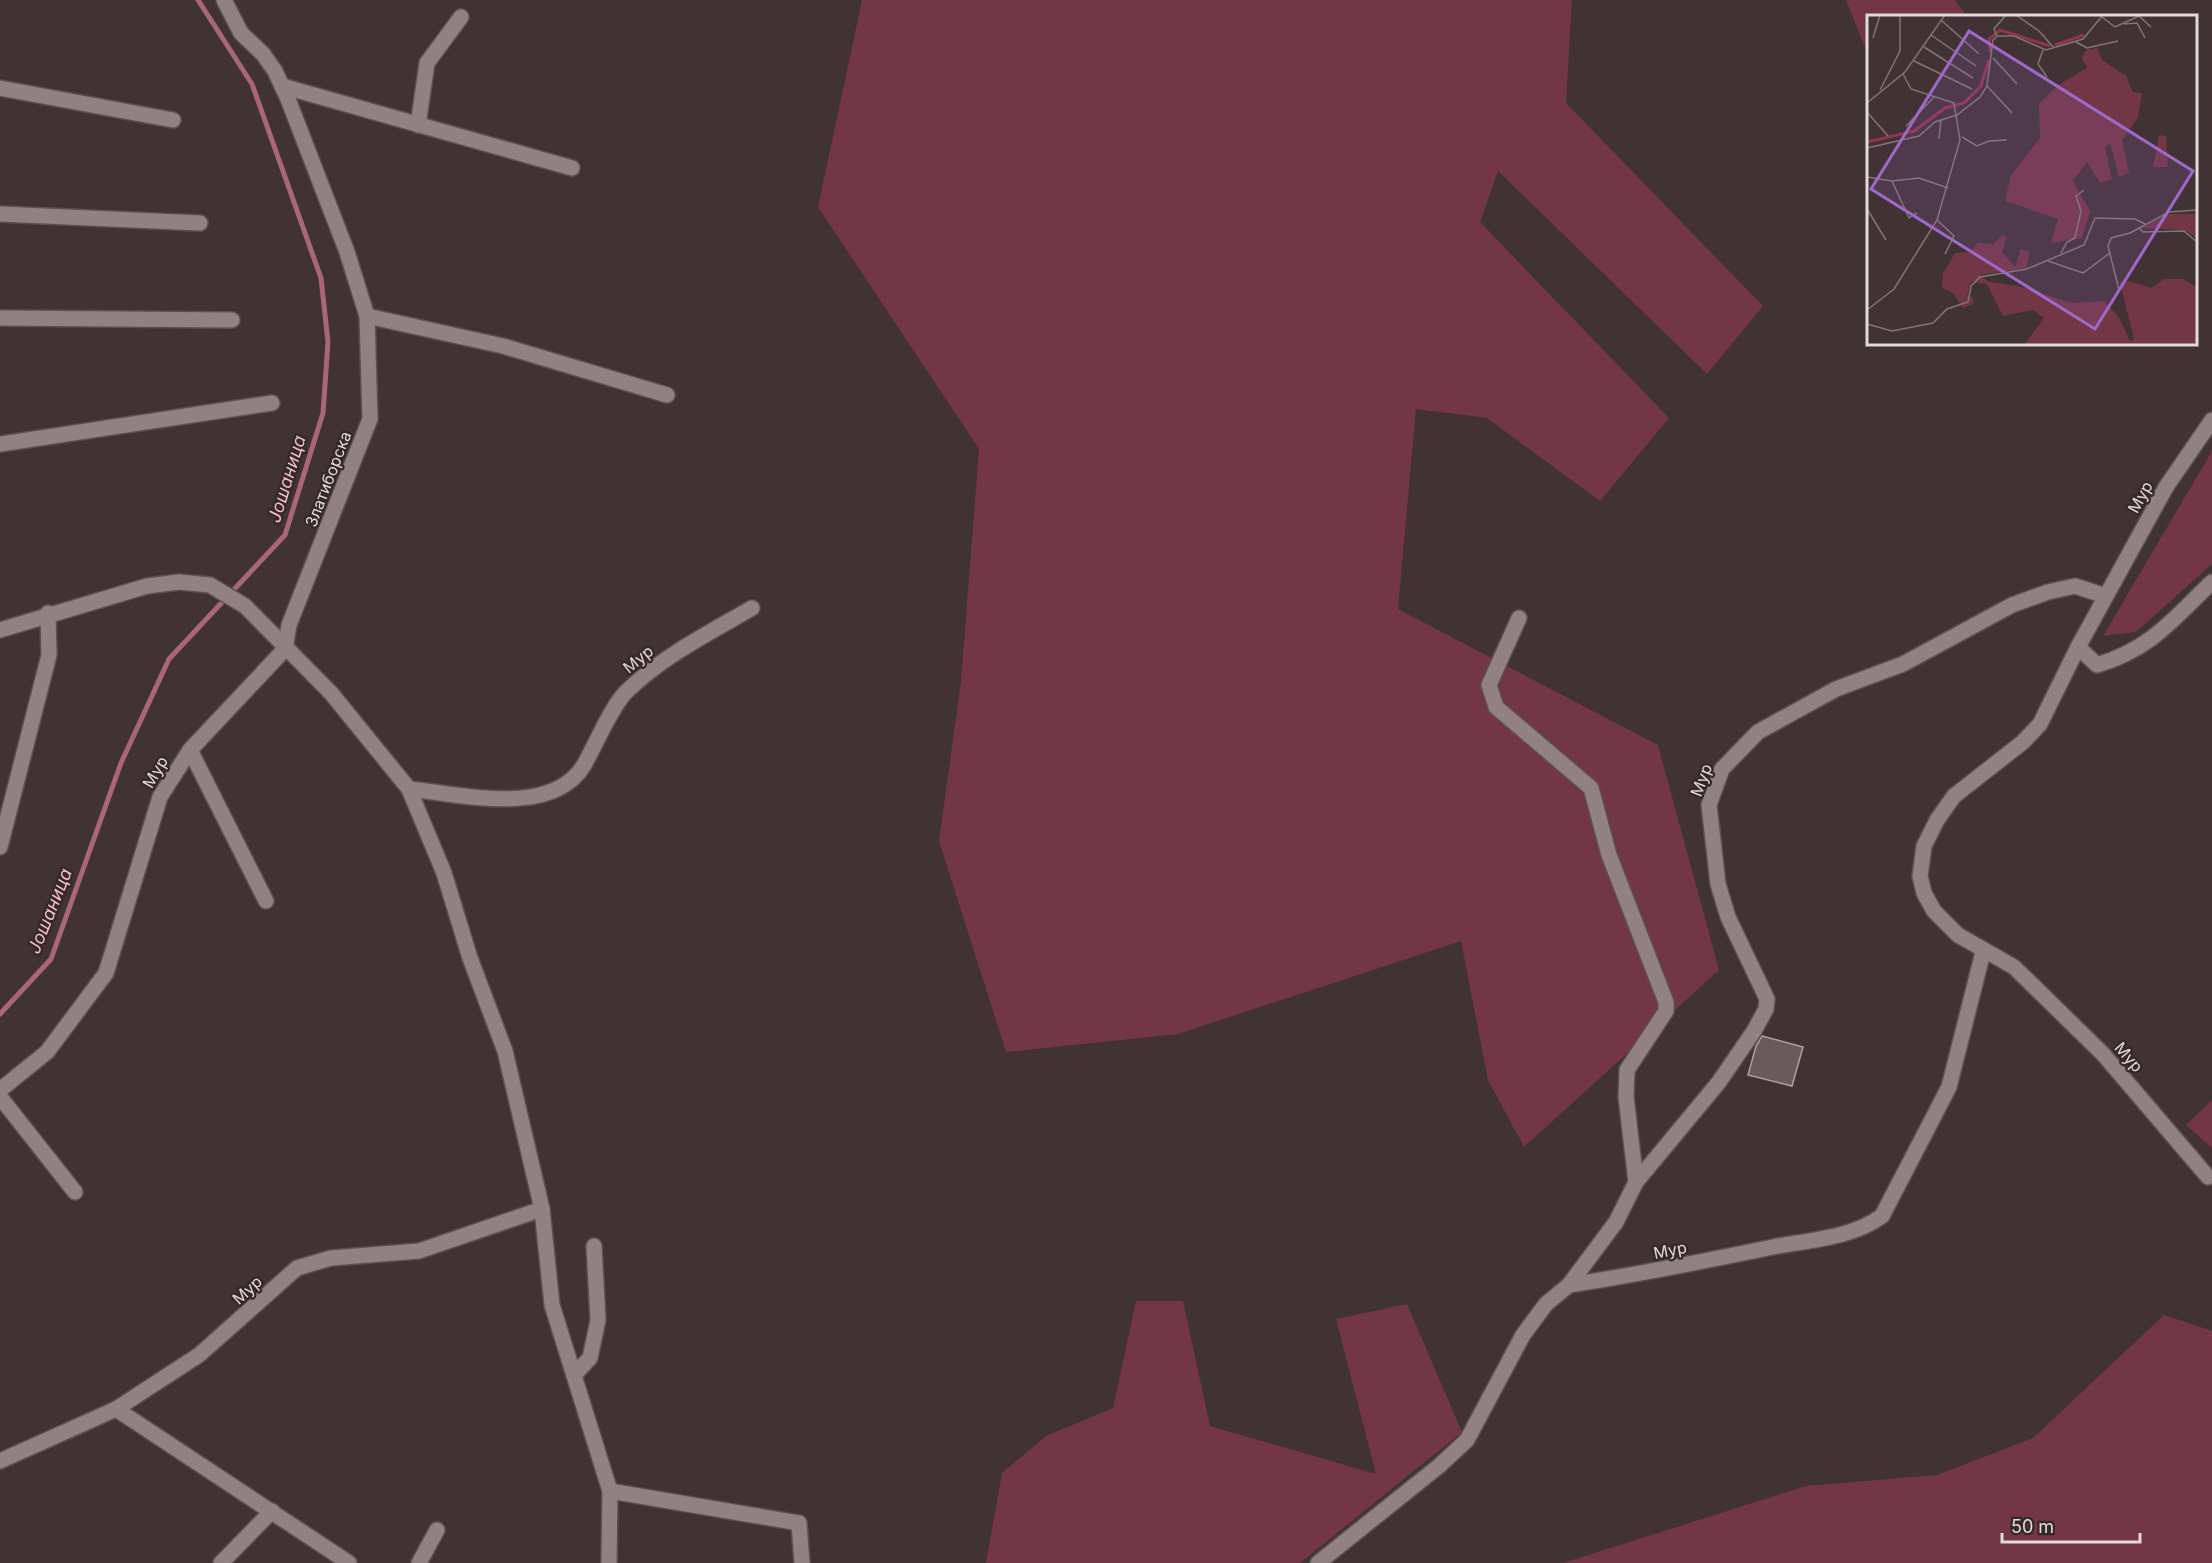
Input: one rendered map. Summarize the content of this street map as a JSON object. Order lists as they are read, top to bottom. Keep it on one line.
{"streets":{"street":["Златиборска","Мур"]},"crossings":[["Златиборска","Мур"]],"water":["Јошаница"],"scale_bar":"50 m"}
